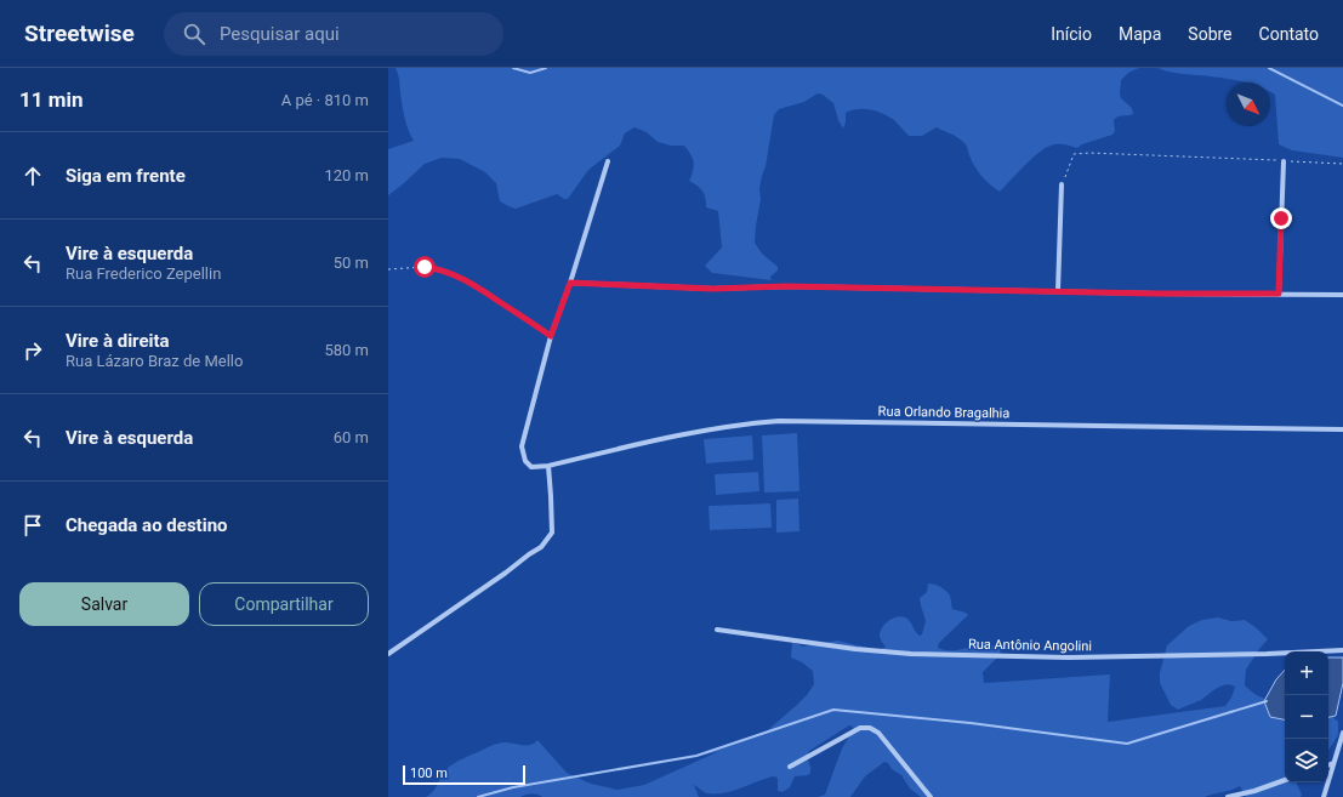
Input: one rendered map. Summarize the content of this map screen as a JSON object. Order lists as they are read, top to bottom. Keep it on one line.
{"streets":{"street":["Rua Orlando Bragalhia","Rua Antônio Angolini"]},"scale_bar":"100 m","north":"bottom right","page":{"header":"Streetwise","search":"Pesquisar aqui","nav":["Início","Mapa","Sobre","Contato"],"heading":["11 min","A pé · 810 m"],"list":[["Siga em frente","120 m"],["Vire à esquerda","Rua Frederico Zepellin","50 m"],["Vire à direita","Rua Lázaro Braz de Mello","580 m"],["Vire à esquerda","60 m"],"Chegada ao destino"],"buttons":["Salvar","Compartilhar"],"map_buttons":["+","−"],"scale":"100 m"}}
